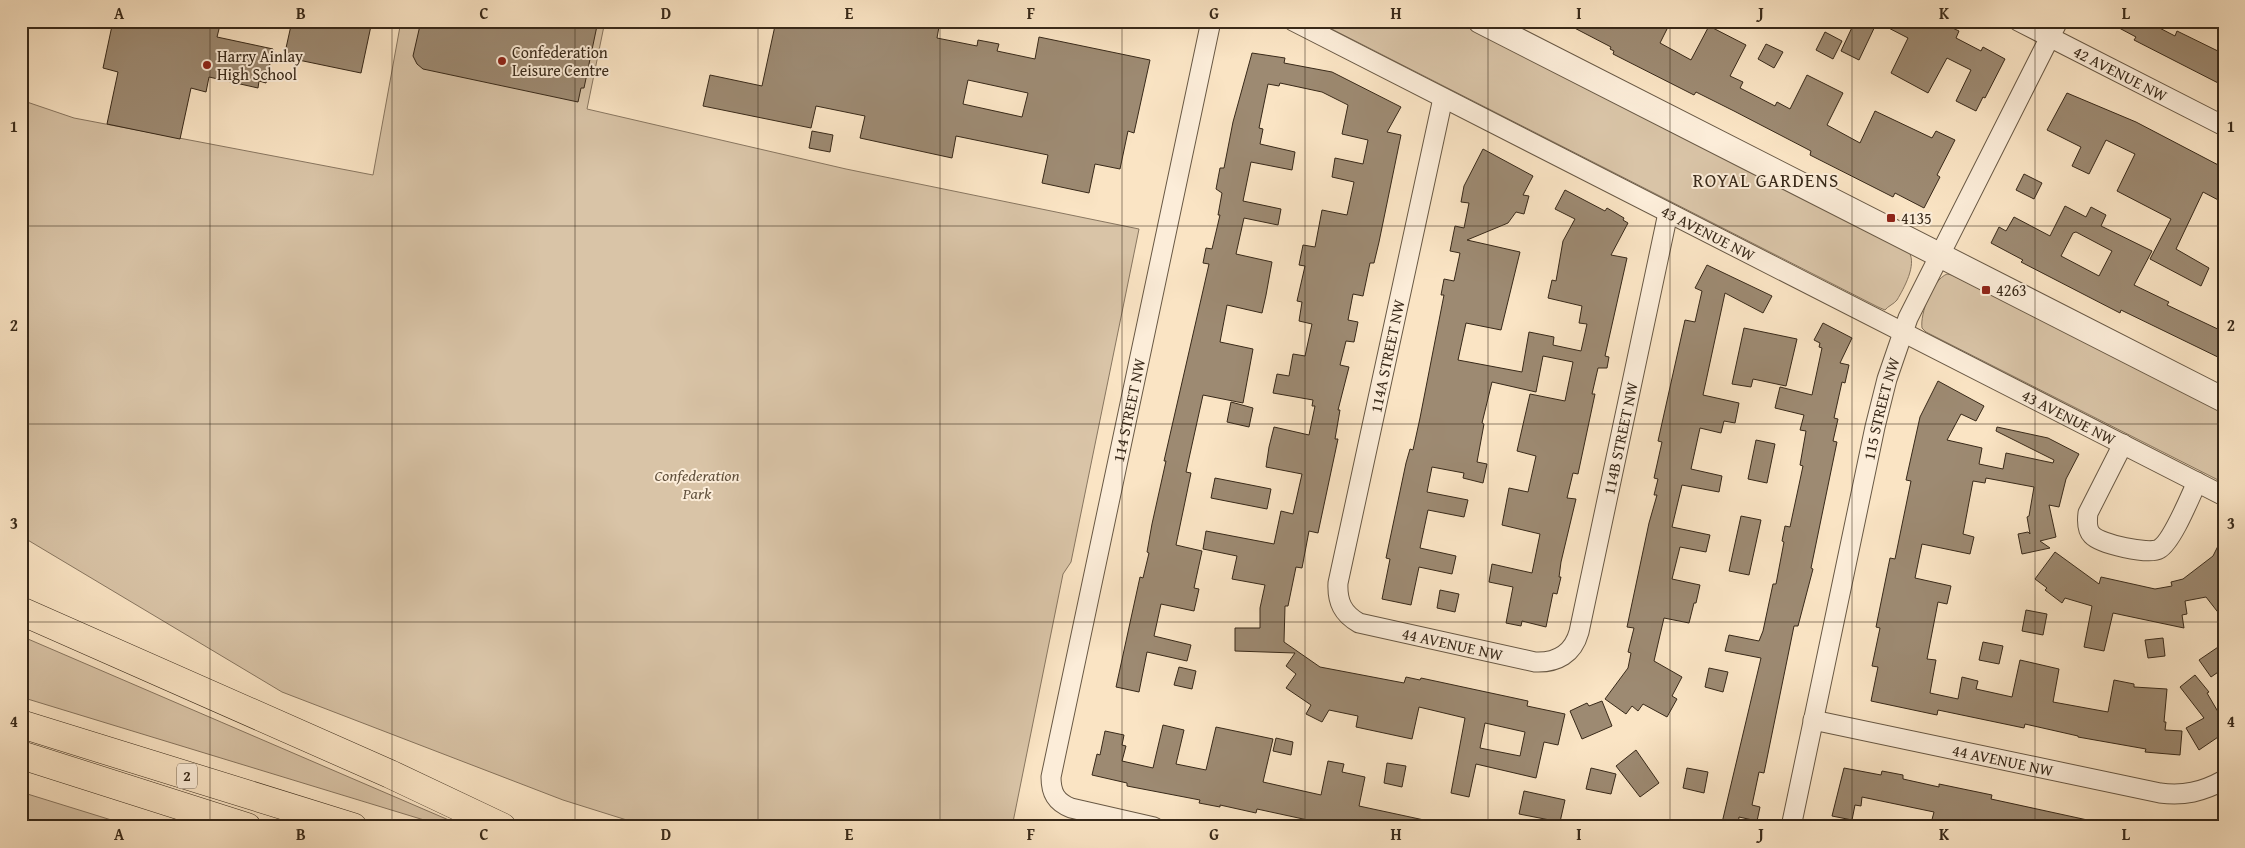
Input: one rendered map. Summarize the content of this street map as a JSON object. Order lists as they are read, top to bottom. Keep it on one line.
{"streets":{"highway":["2"],"street":["42 AVENUE NW","43 AVENUE NW","114A STREET NW","115 STREET NW","114 STREET NW","114B STREET NW","44 AVENUE NW"]},"crossings":[["42 AVENUE NW","115 STREET NW"],["43 AVENUE NW","114A STREET NW"],["43 AVENUE NW","115 STREET NW"],["43 AVENUE NW","114B STREET NW"],["114A STREET NW","44 AVENUE NW"],["115 STREET NW","44 AVENUE NW"],["114B STREET NW","44 AVENUE NW"]],"districts":["ROYAL GARDENS"],"parks":["Confederation Park"],"places":{"other":["Confederation Leisure Centre","Harry Ainlay High School"],"transit":["4135","4263"]},"grid":{"columns":["A","B","C","D","E","F","G","H","I","J","K","L"],"rows":["1","2","3","4"]}}
